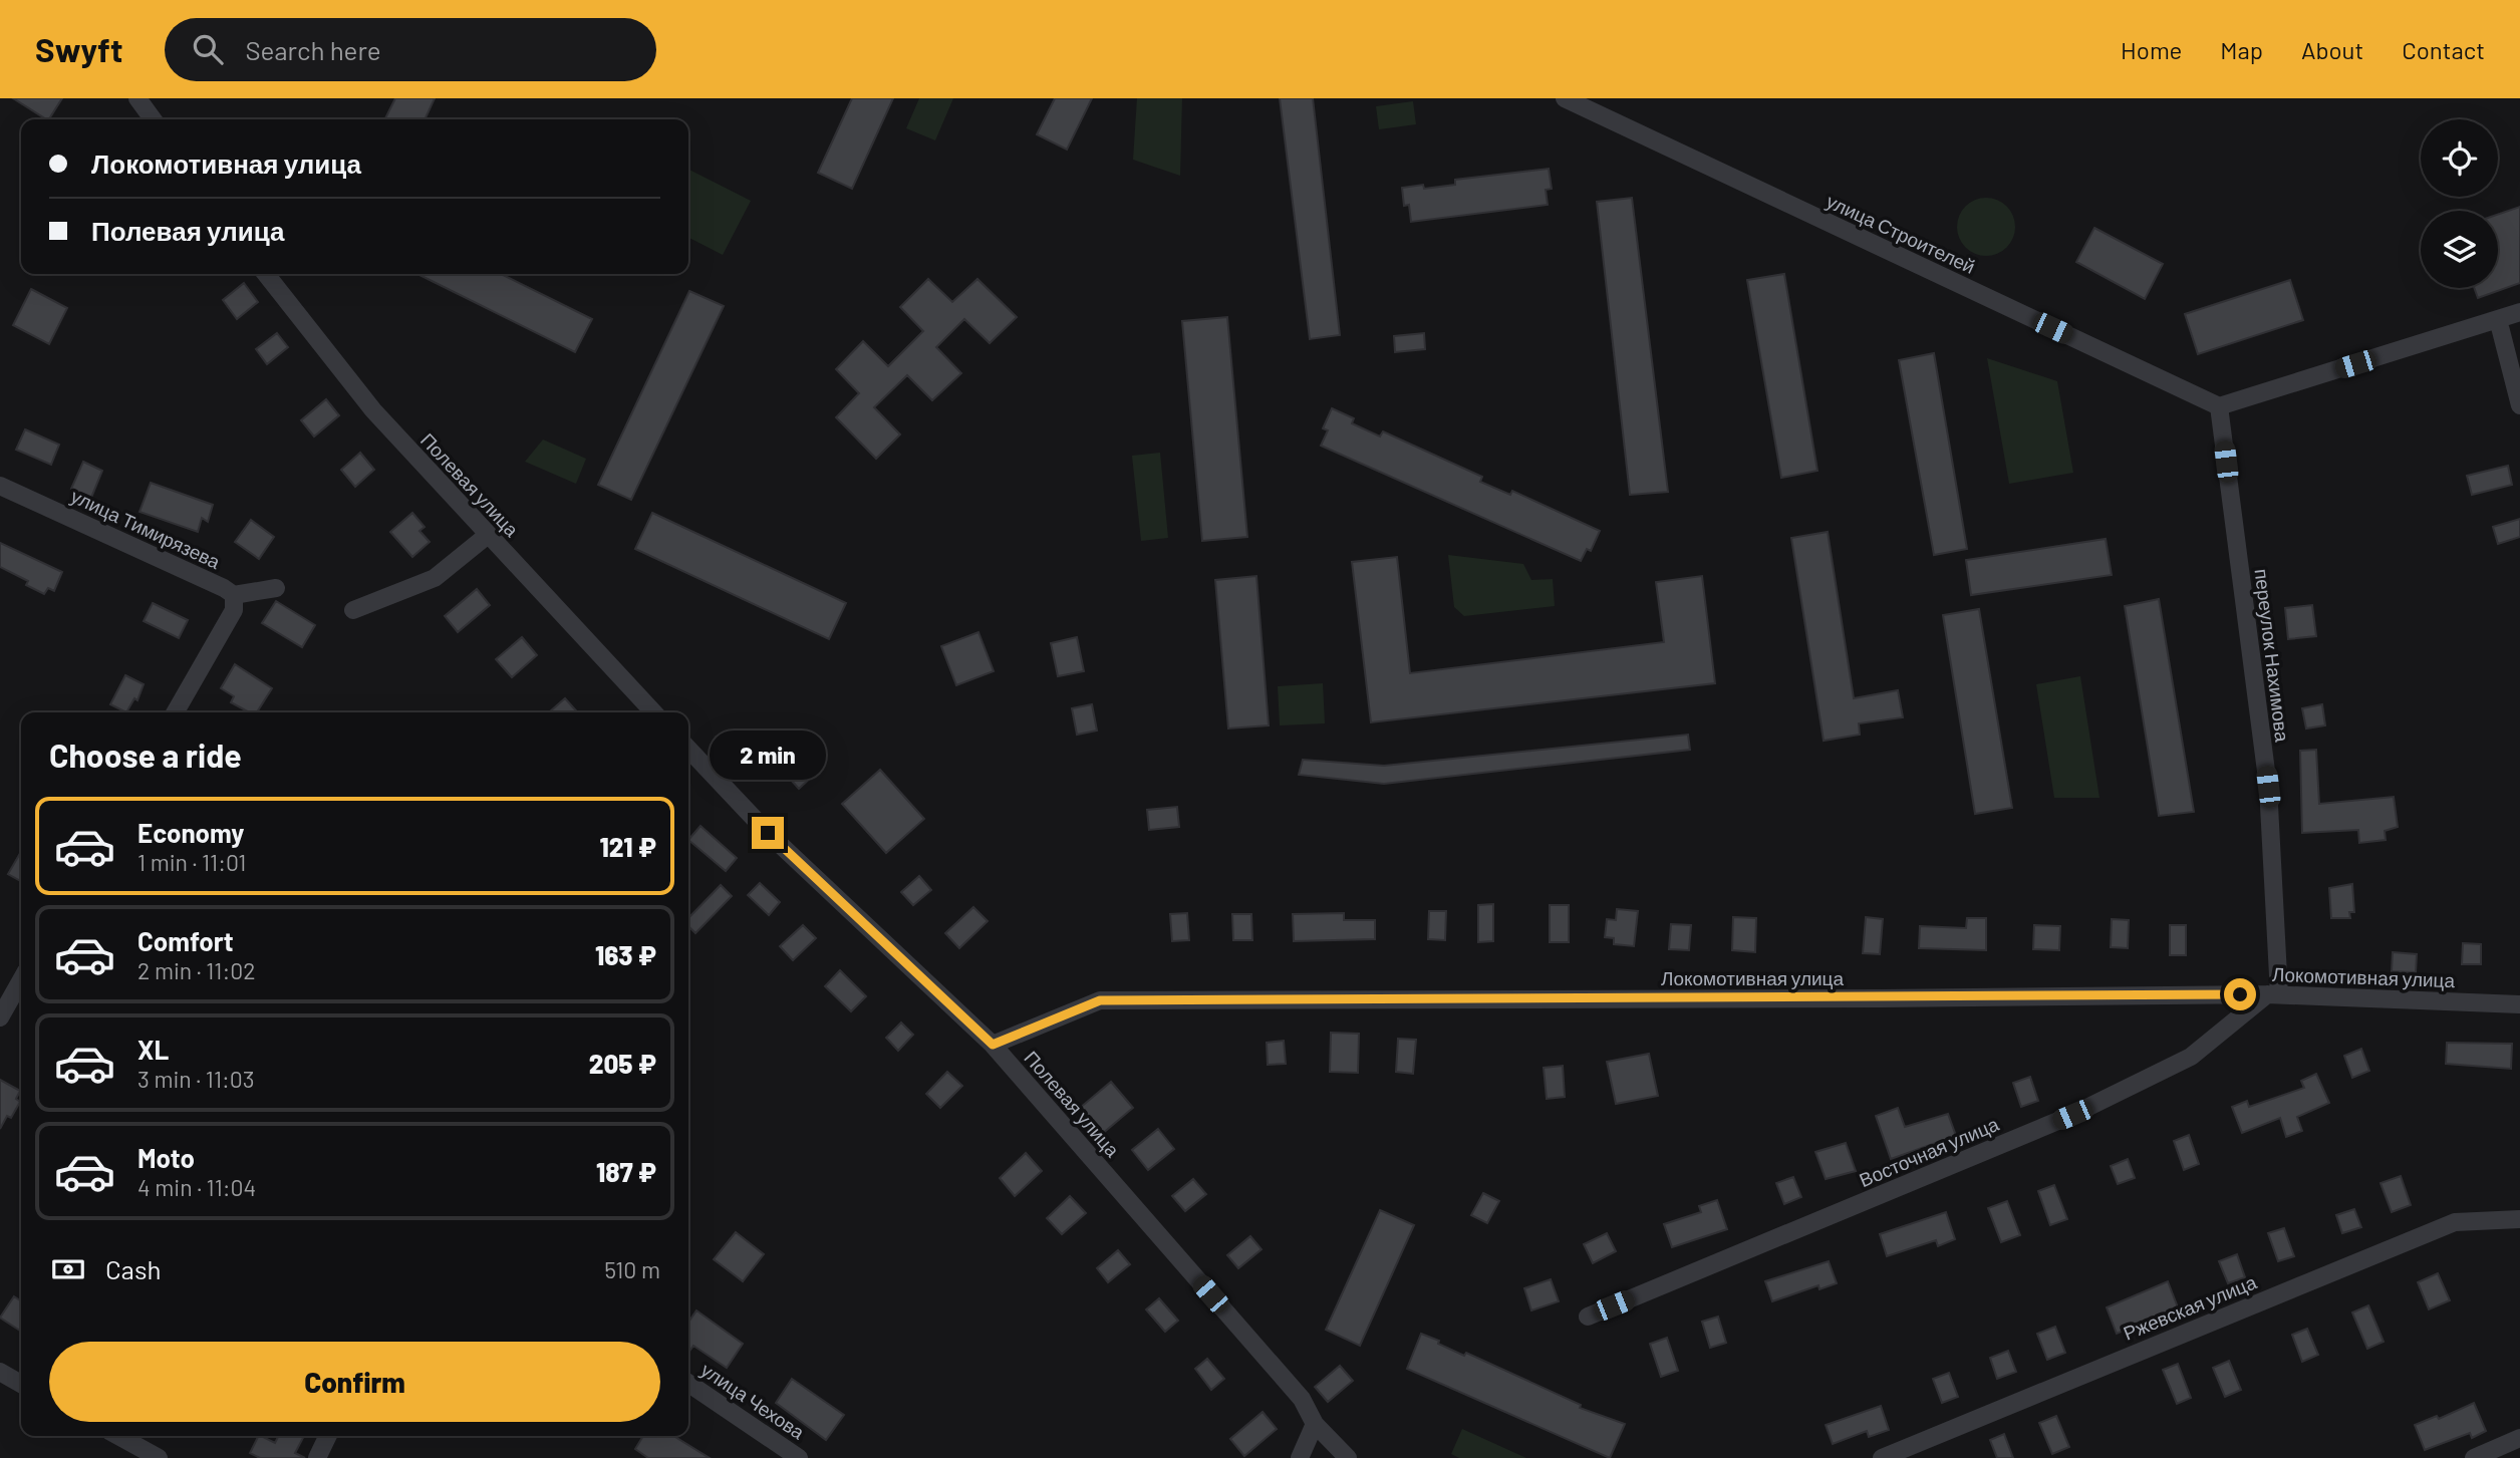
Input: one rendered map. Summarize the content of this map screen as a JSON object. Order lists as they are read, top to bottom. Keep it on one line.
{"streets":{"street":["улица Строителей","Полевая улица","улица Тимирязева","переулок Нахимова","Локомотивная улица","Восточная улица","Ржевская улица","улица Чехова"]},"crossings":[["улица Строителей","переулок Нахимова"],["Полевая улица","Локомотивная улица"],["переулок Нахимова","Локомотивная улица"],["переулок Нахимова","Восточная улица"],["Локомотивная улица","Восточная улица"]],"page":{"header":"Swyft","search":"Search here","nav":["Home","Map","About","Contact"],"banner":["Локомотивная улица","Полевая улица"],"heading":"Choose a ride","bubble":"2 min","list":[{"name":"Economy","note":"1 min · 11:01","value":"121 ₽"},{"name":"Comfort","note":"2 min · 11:02","value":"163 ₽"},{"name":"XL","note":"3 min · 11:03","value":"205 ₽"},{"name":"Moto","note":"4 min · 11:04","value":"187 ₽"}],"pay":["Cash","510 m"],"buttons":"Confirm"}}
